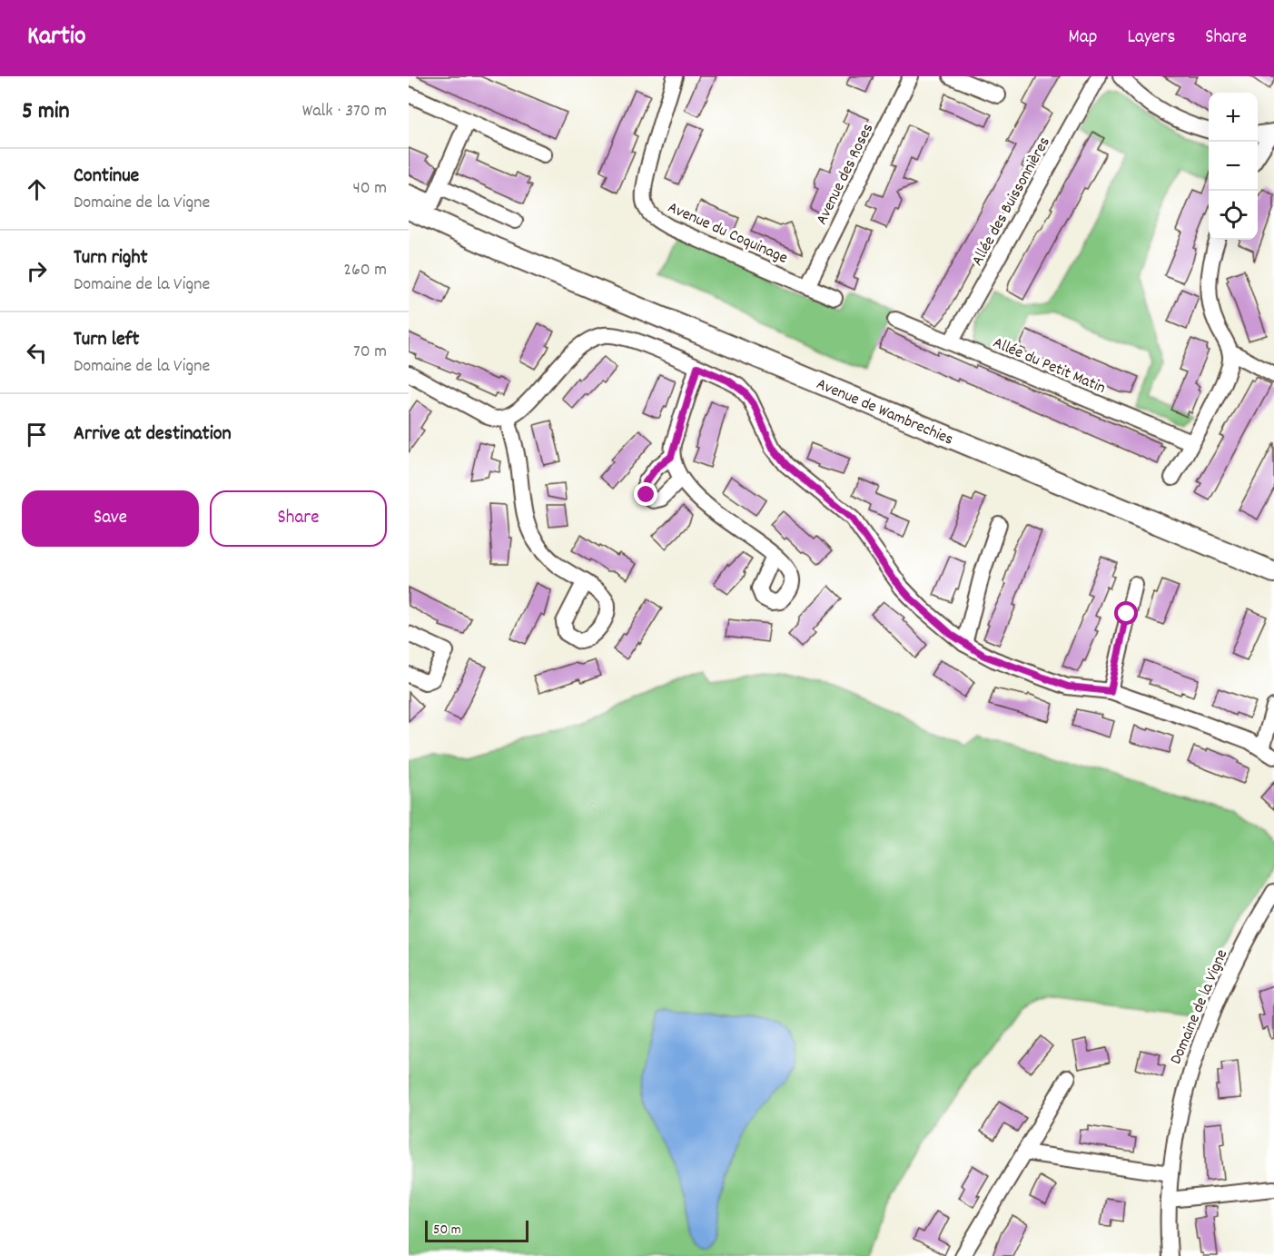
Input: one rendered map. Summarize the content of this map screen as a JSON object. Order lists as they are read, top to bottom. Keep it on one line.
{"streets":{"main road":["Avenue de Wambrechies"],"street":["Avenue des Roses","Allée des Buissonnières","Avenue du Coquinage","Allée du Petit Matin","Domaine de la Vigne"]},"crossings":[["Avenue des Roses","Avenue du Coquinage"],["Allée des Buissonnières","Allée du Petit Matin"]],"scale_bar":"50 m","page":{"header":"Kartio","nav":["Map","Layers","Share"],"heading":["5 min","Walk · 370 m"],"map_buttons":["+","−"],"list":[["Continue","Domaine de la Vigne","40 m"],["Turn right","Domaine de la Vigne","260 m"],["Turn left","Domaine de la Vigne","70 m"],"Arrive at destination"],"buttons":["Save","Share"],"scale":"50 m"}}
